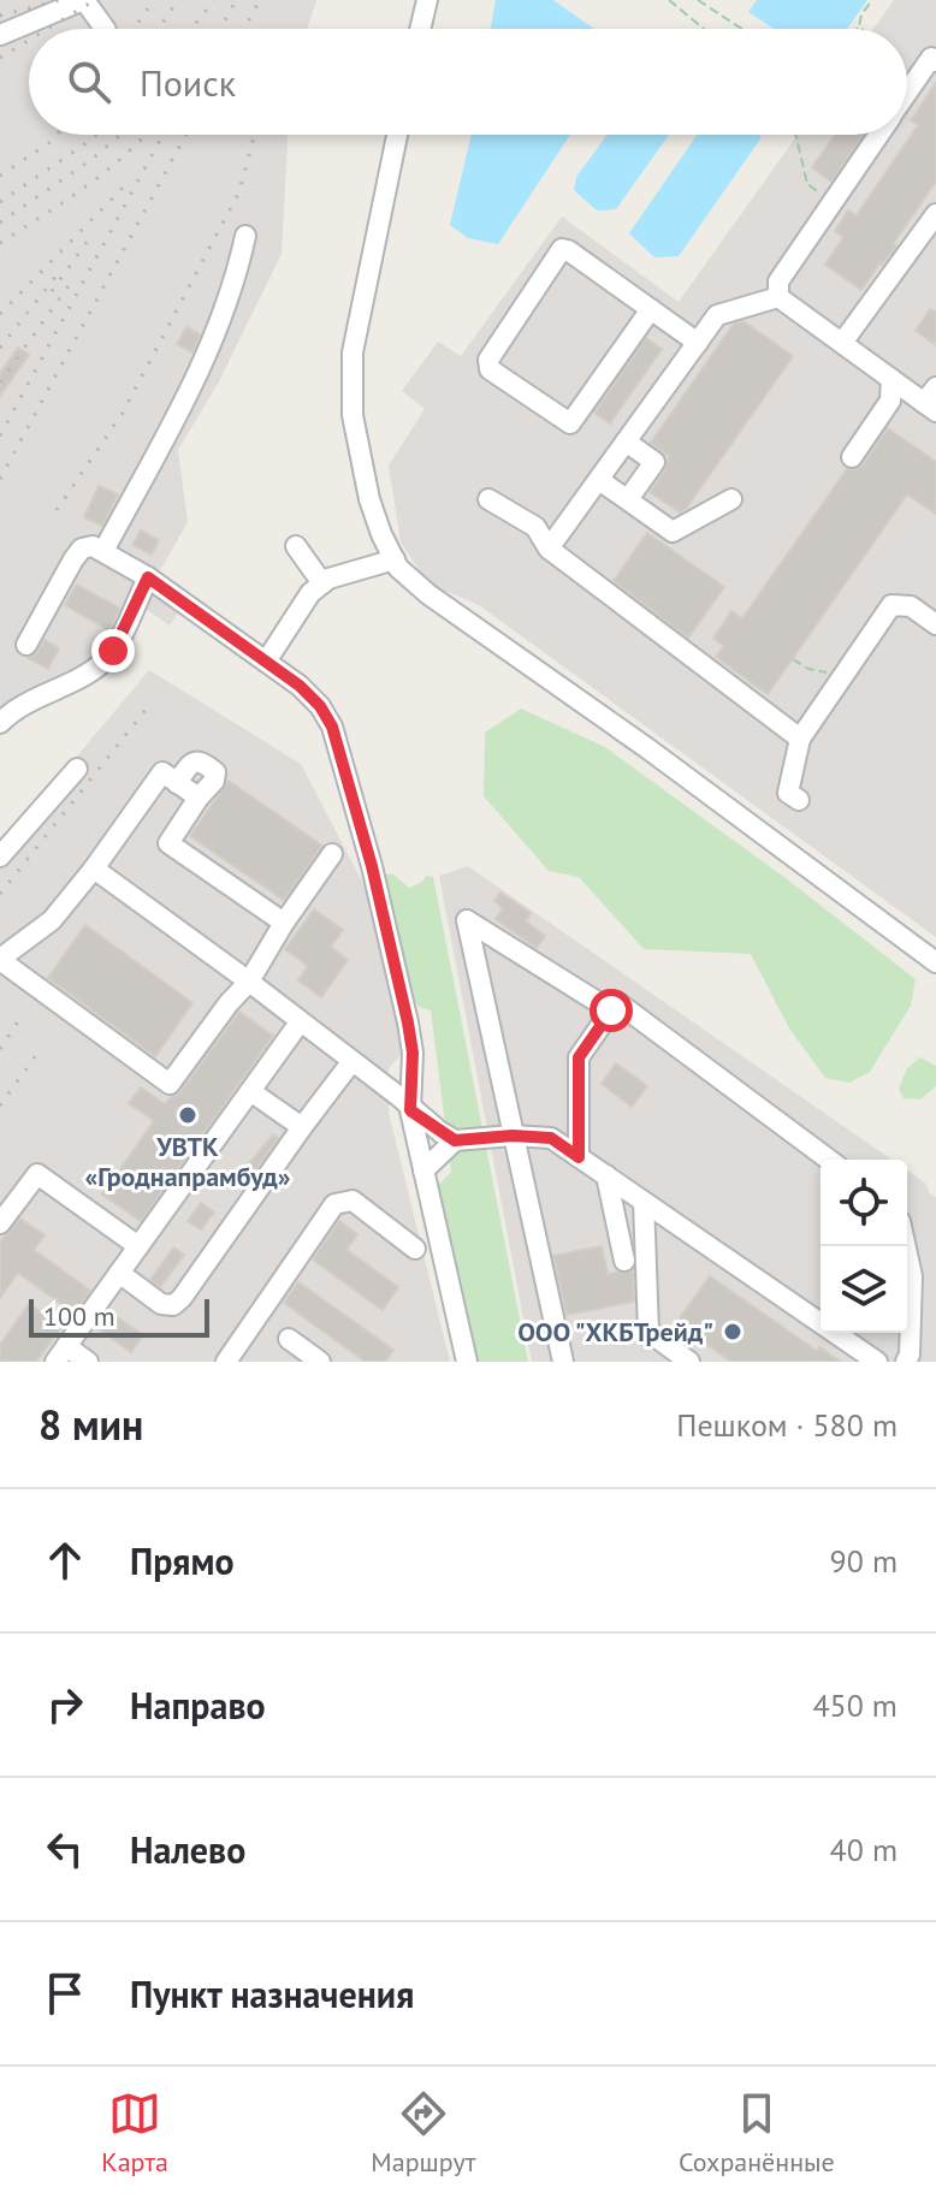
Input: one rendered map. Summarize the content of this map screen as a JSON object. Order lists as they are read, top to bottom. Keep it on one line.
{"places":["УВТК «Гроднапрамбуд»","ООО \"ХКБТрейд\""],"scale_bar":"100 m","page":{"search":"Поиск","scale":"100 m","heading":["8 мин","Пешком · 580 m"],"list":[["Прямо","90 m"],["Направо","450 m"],["Налево","40 m"],"Пункт назначения"],"nav":["Карта","Маршрут","Сохранённые"]}}
